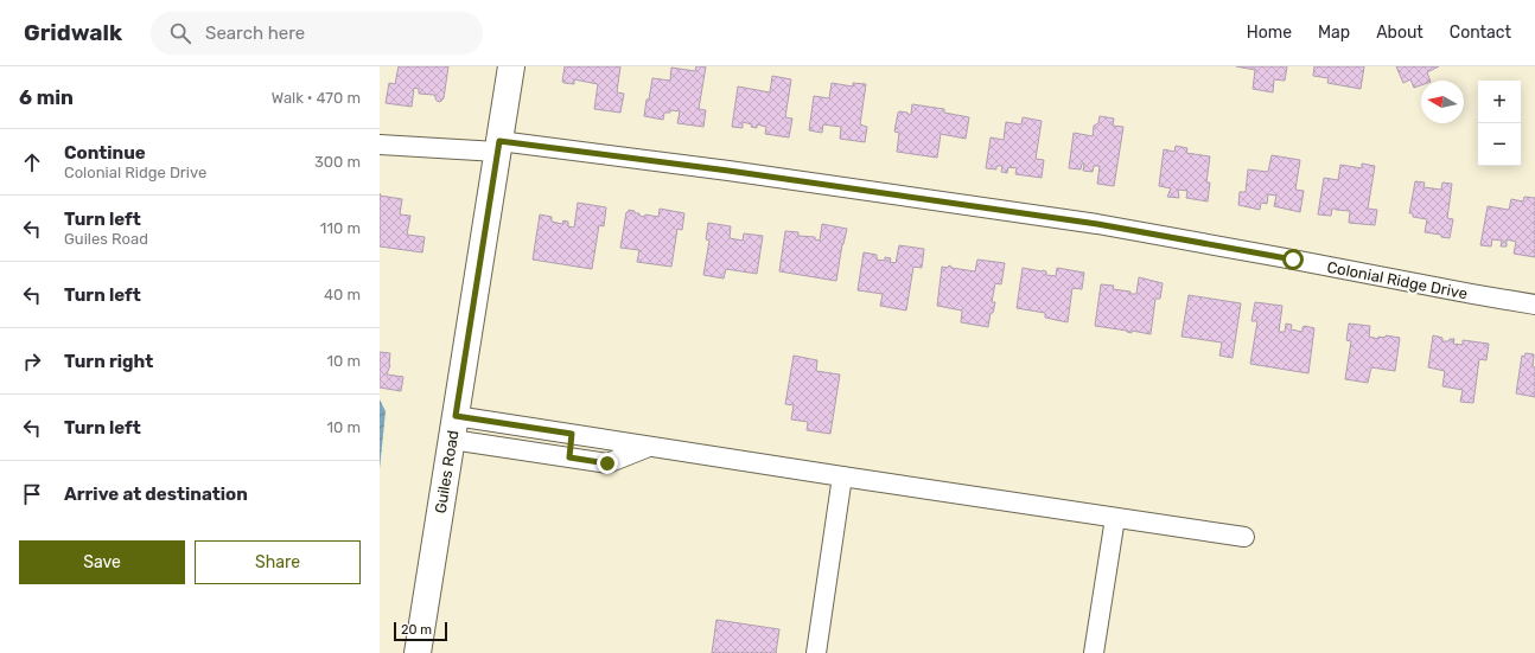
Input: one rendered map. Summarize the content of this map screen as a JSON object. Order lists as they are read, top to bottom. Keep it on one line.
{"streets":{"street":["Colonial Ridge Drive","Guiles Road"]},"crossings":[["Colonial Ridge Drive","Guiles Road"]],"scale_bar":"20 m","north":"left","page":{"header":"Gridwalk","search":"Search here","nav":["Home","Map","About","Contact"],"heading":["6 min","Walk · 470 m"],"map_buttons":["+","−"],"list":[["Continue","Colonial Ridge Drive","300 m"],["Turn left","Guiles Road","110 m"],["Turn left","40 m"],["Turn right","10 m"],["Turn left","10 m"],"Arrive at destination"],"buttons":["Save","Share"],"scale":"20 m"}}
